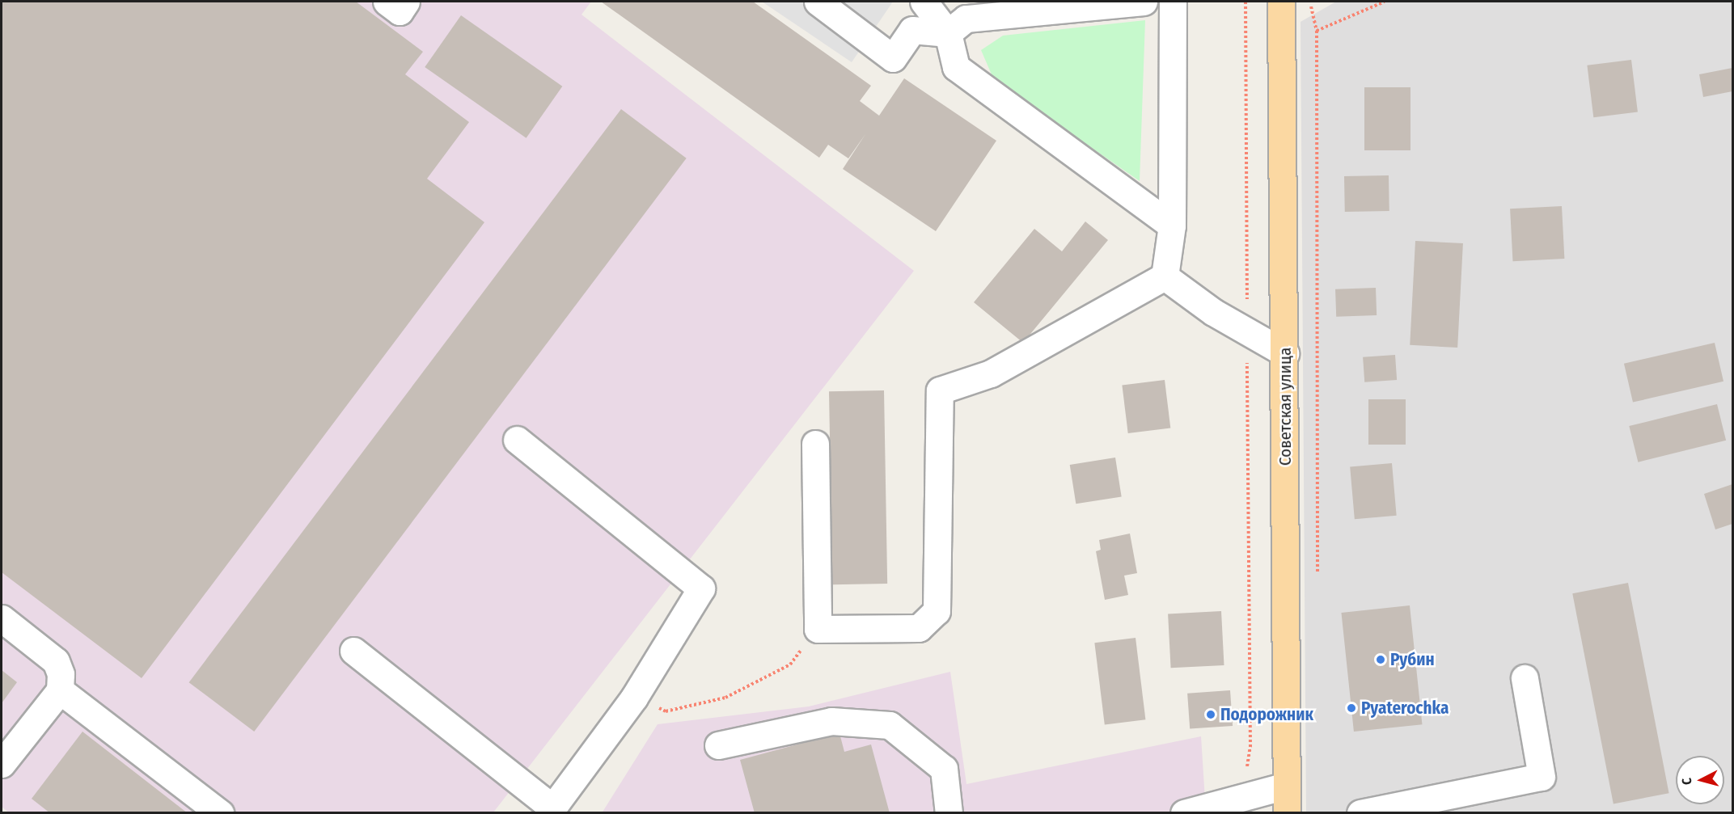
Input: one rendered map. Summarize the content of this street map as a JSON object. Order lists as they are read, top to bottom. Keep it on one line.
{"streets":{"main road":["Советская улица"]},"places":["Рубин","Pyaterochka","Подорожник"],"north":"left"}
